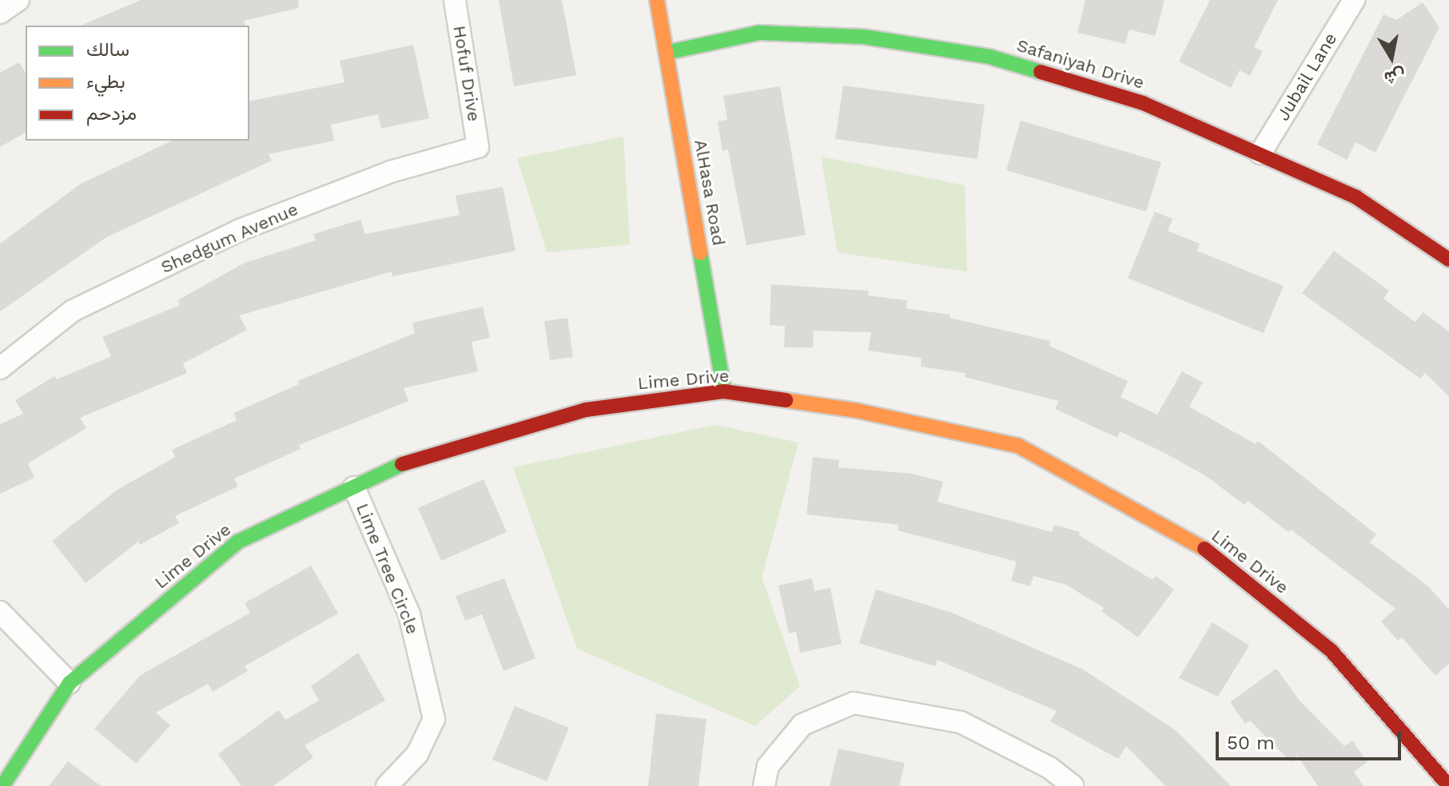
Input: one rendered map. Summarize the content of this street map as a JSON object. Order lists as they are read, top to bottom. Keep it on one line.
{"streets":{"street":["Safaniyah Drive","Hofuf Drive","Jubail Lane","AlHasa Road","Shedgum Avenue","Lime Drive","Lime Tree Circle"]},"crossings":[["Safaniyah Drive","Jubail Lane"],["Safaniyah Drive","AlHasa Road"],["Hofuf Drive","Shedgum Avenue"],["AlHasa Road","Lime Drive"],["Lime Drive","Lime Tree Circle"]],"legend":["سالك","بطيء","مزدحم"],"scale_bar":"50 m","north":"bottom"}
